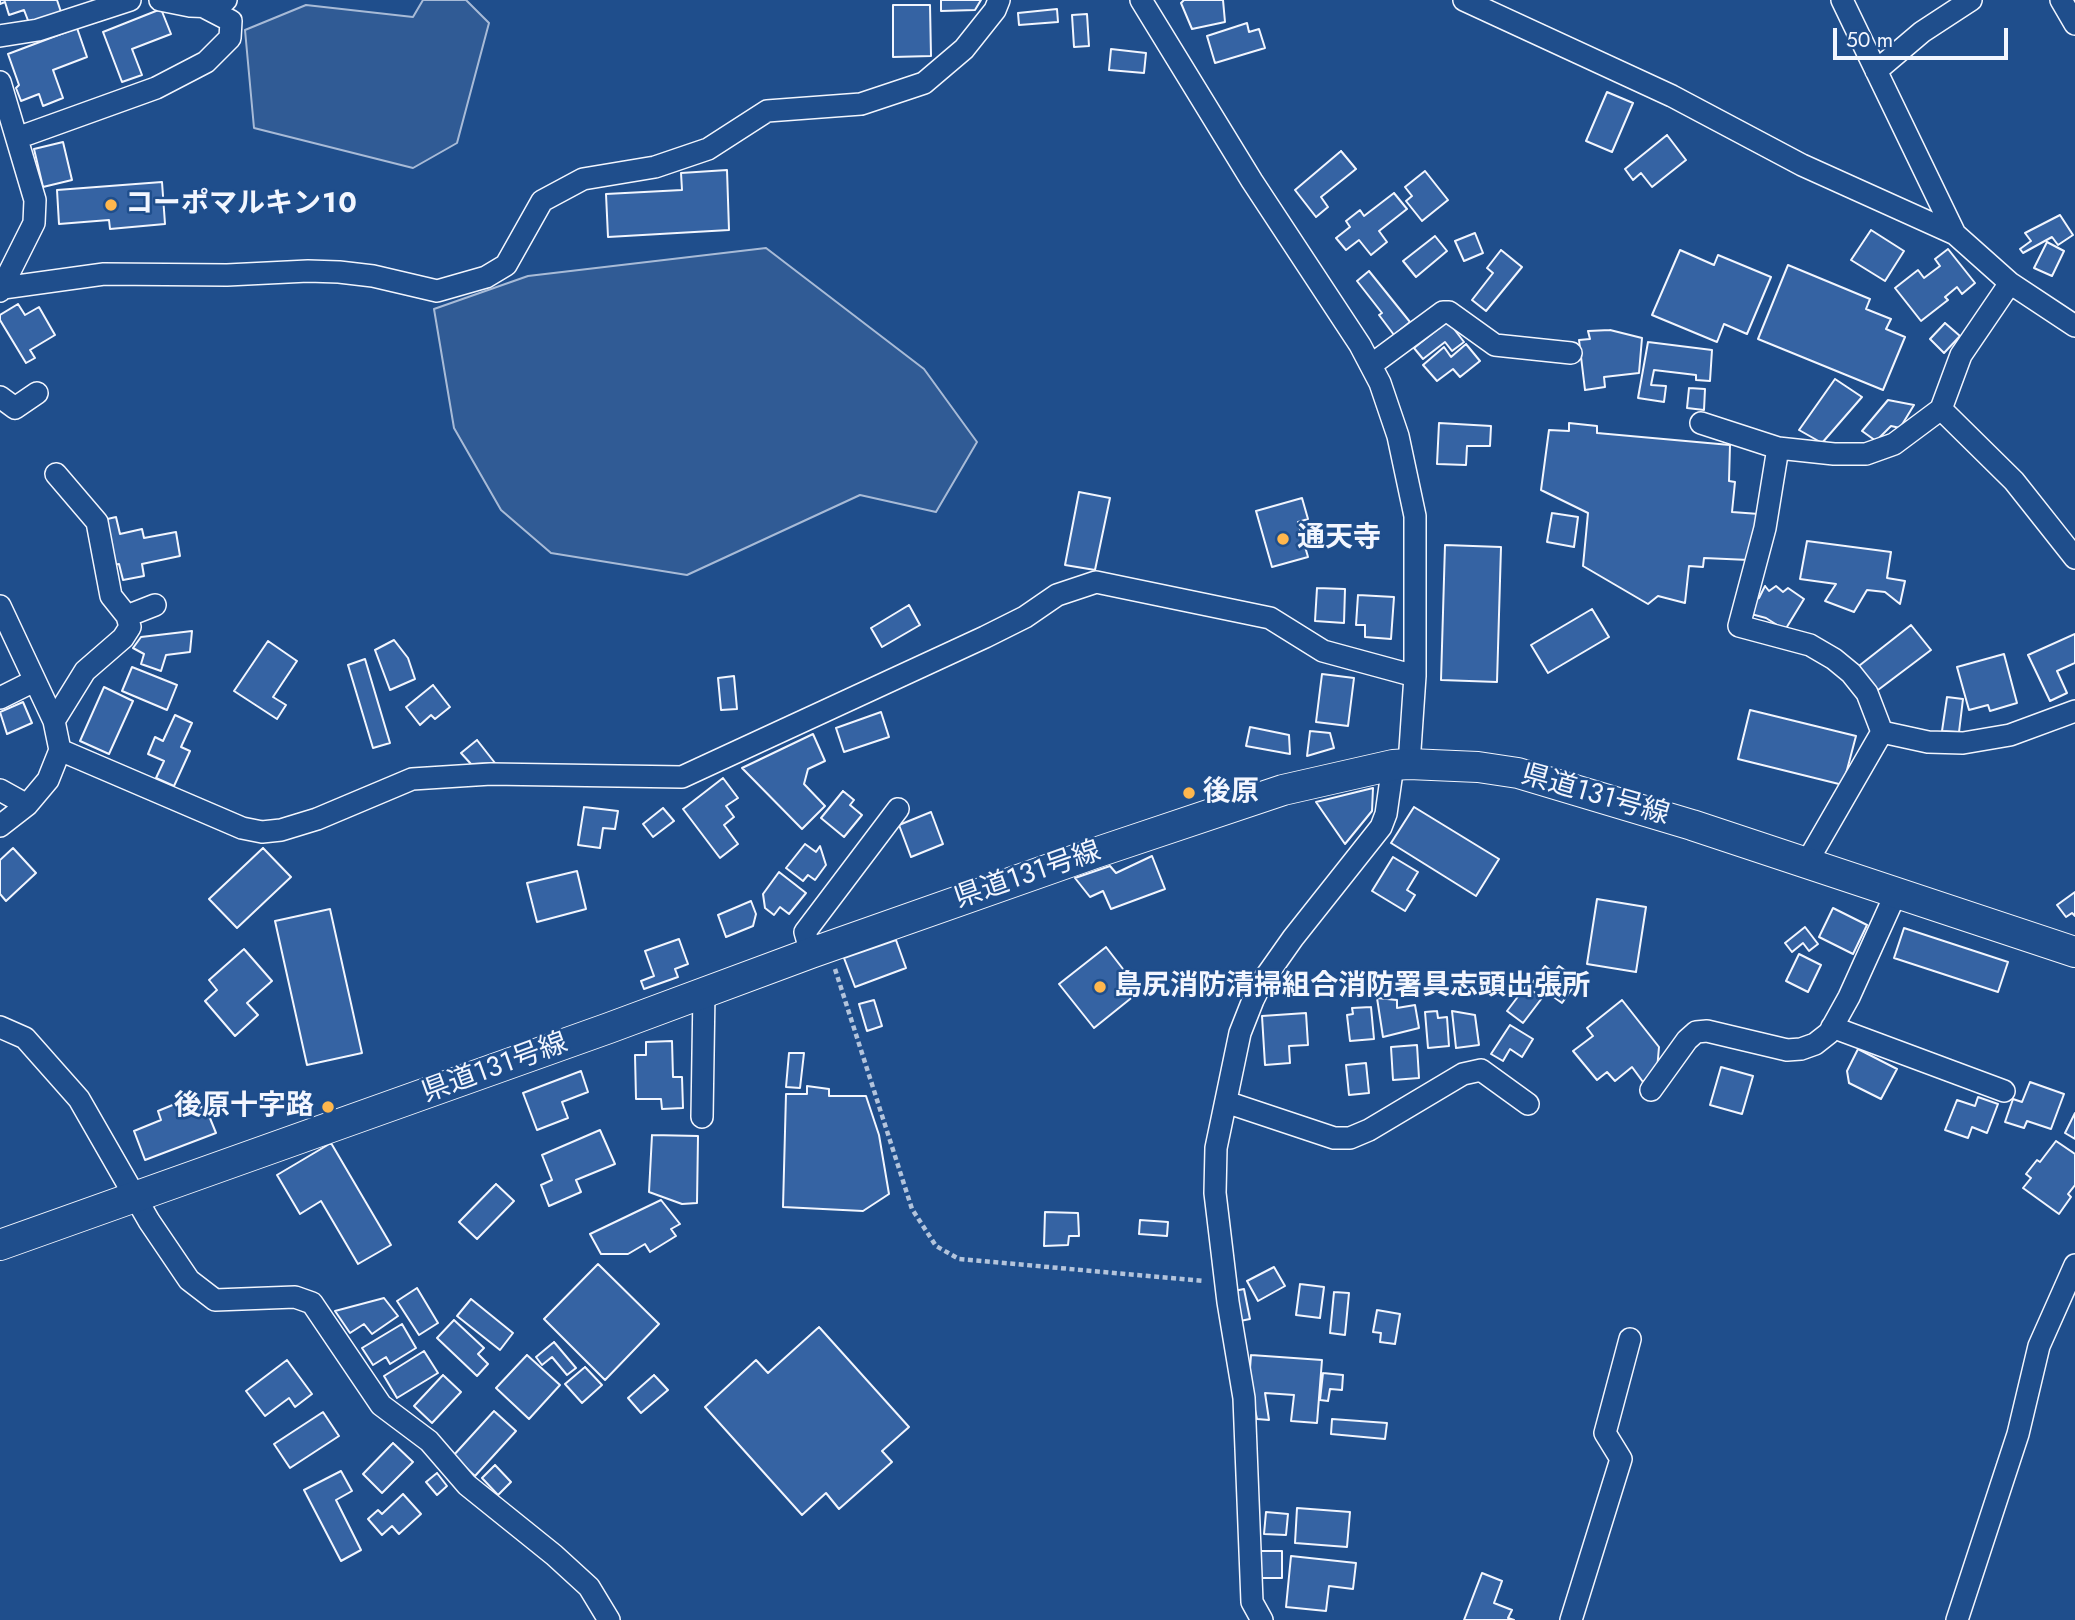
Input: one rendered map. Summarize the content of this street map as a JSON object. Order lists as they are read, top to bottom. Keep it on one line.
{"streets":{"main road":["県道131号線"]},"places":["コーポマルキン１０","通天寺","後原","島尻消防清掃組合消防署具志頭出張所","後原十字路"],"scale_bar":"50 m"}
